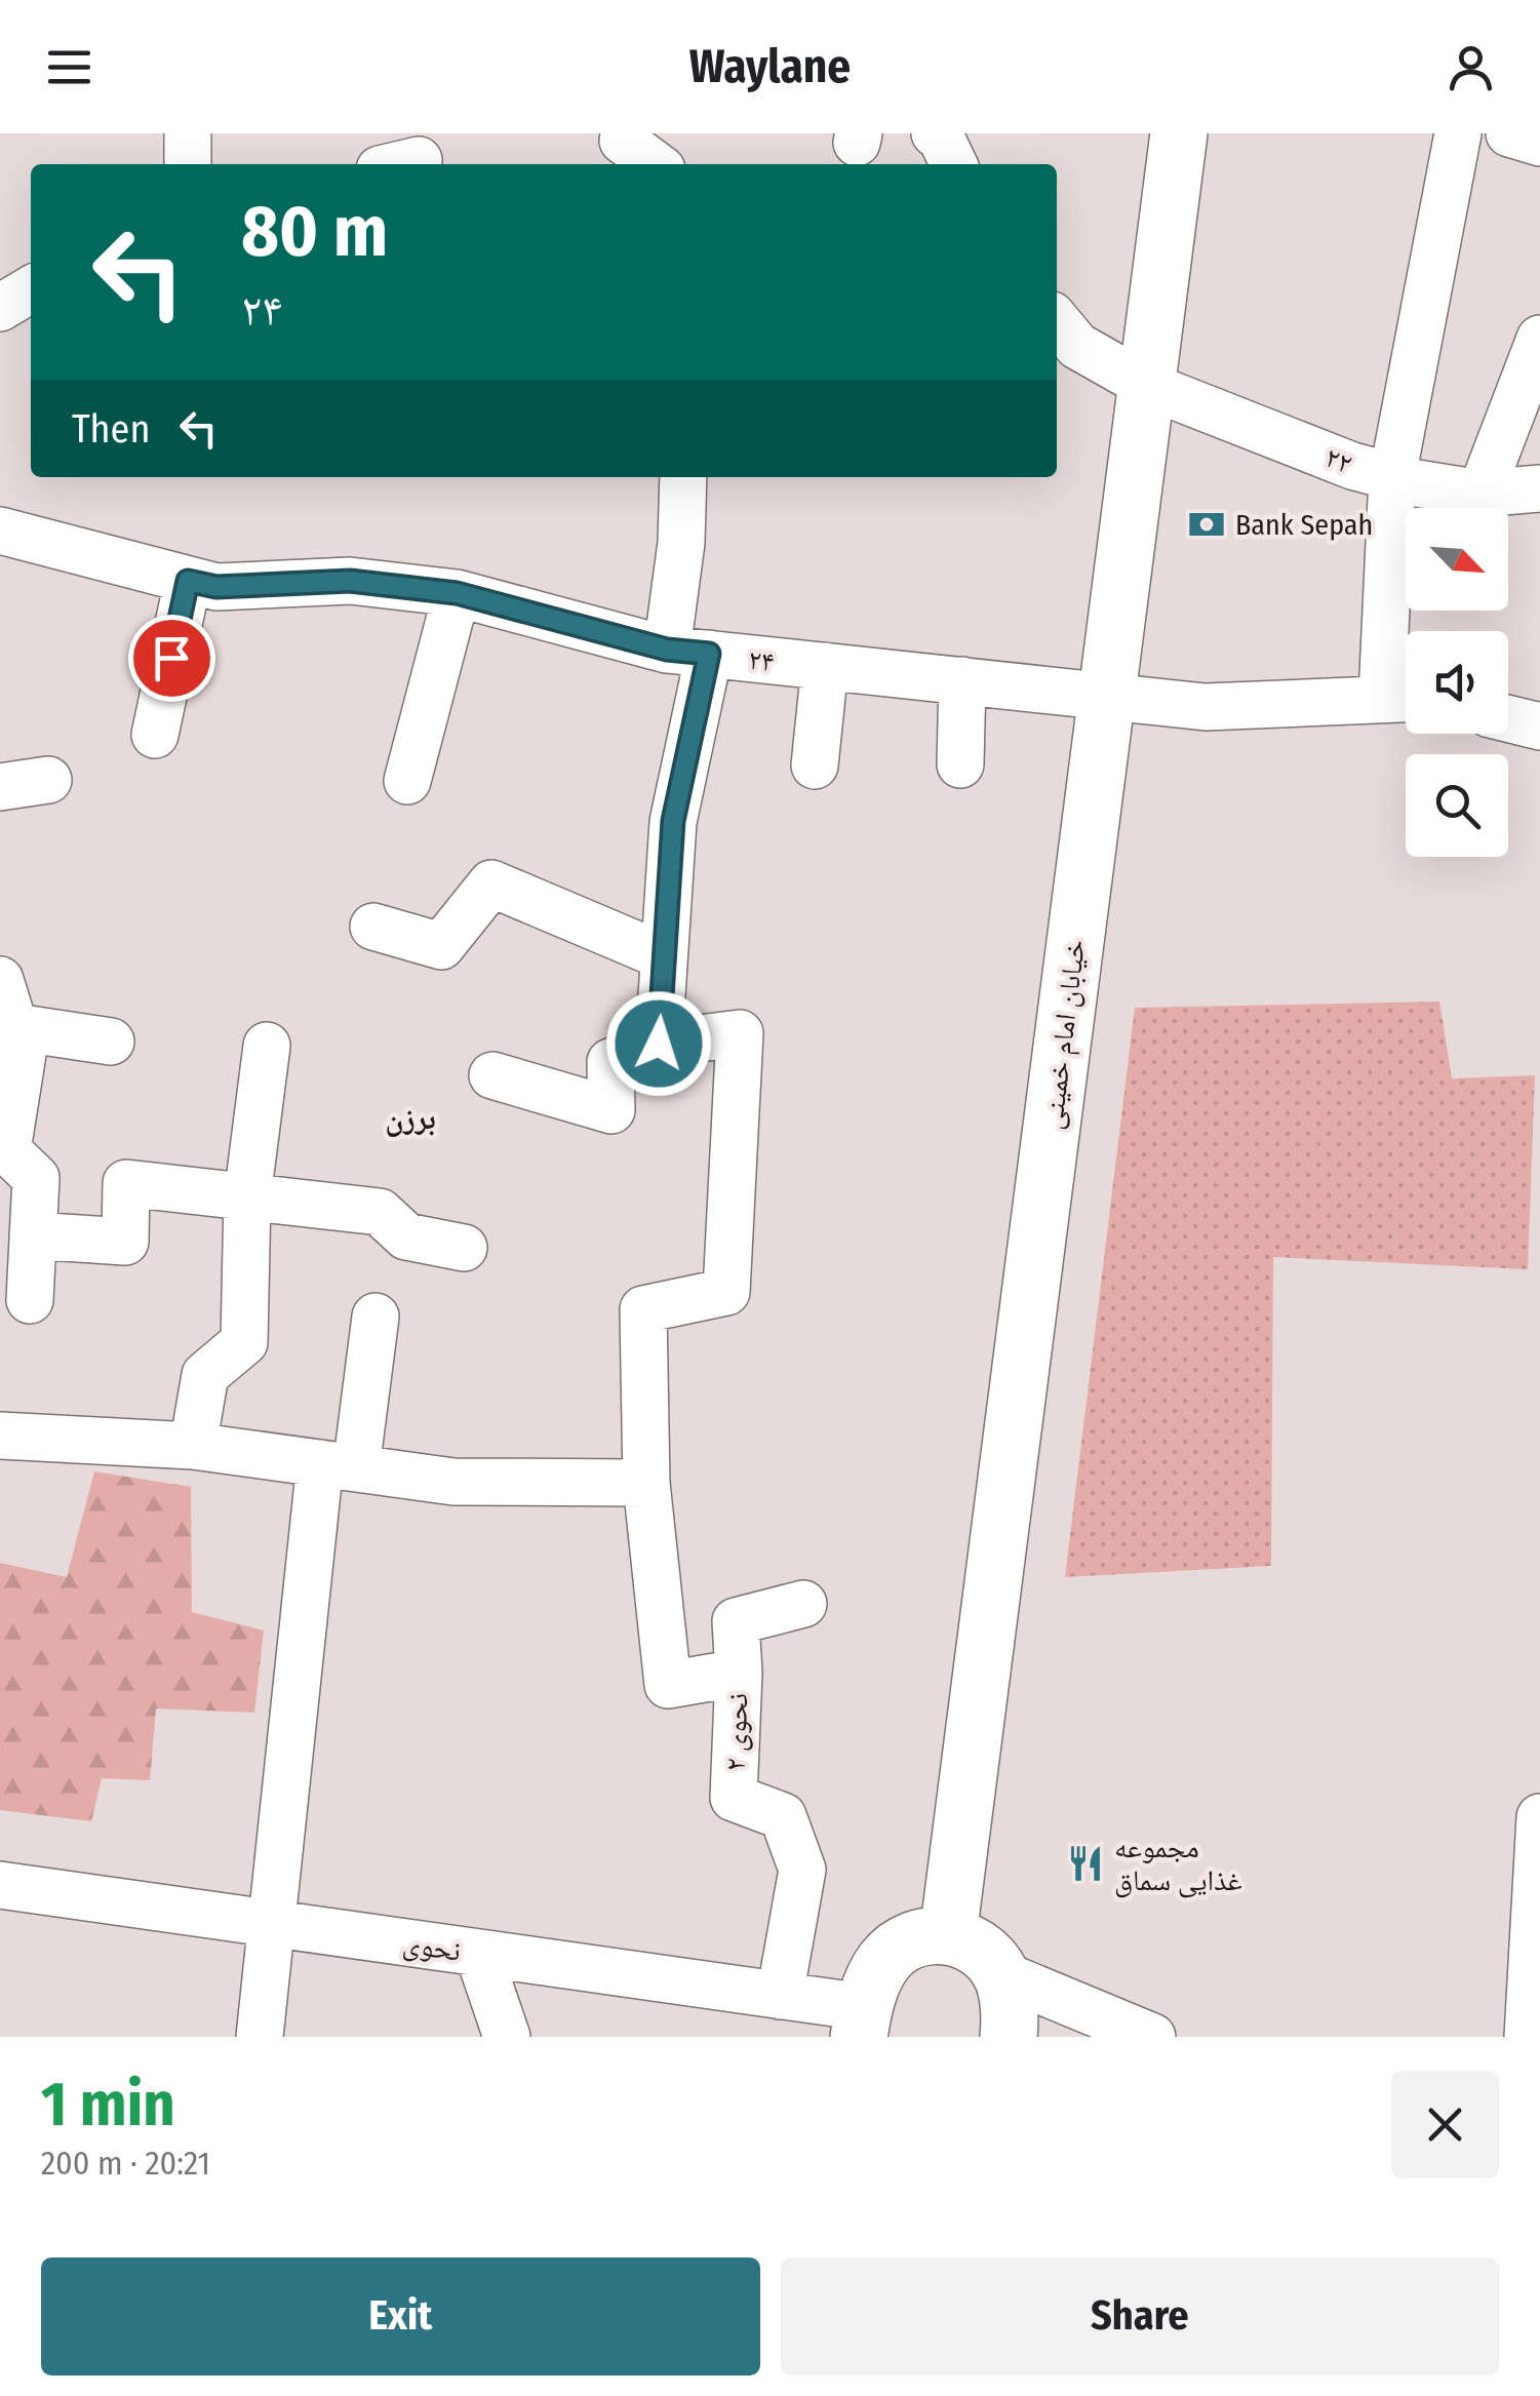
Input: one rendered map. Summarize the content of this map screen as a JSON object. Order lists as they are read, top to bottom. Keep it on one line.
{"streets":{"main road":["خیابان امام خمینی"],"street":["۲۲","۲۴","نحوی ۲","نحوی"]},"crossings":[["۲۲","خیابان امام خمینی"],["۲۴","خیابان امام خمینی"],["نحوی ۲","نحوی"]],"districts":["برزن"],"places":{"bank":["Bank Sepah"],"restaurant":["مجموعه غذایی سماق"]},"north":"bottom right","page":{"header":"Waylane","turn":["80 m","۲۴"],"then":"Then","heading":["1 min","200 m · 20:21"],"buttons":["Exit","Share"]}}
